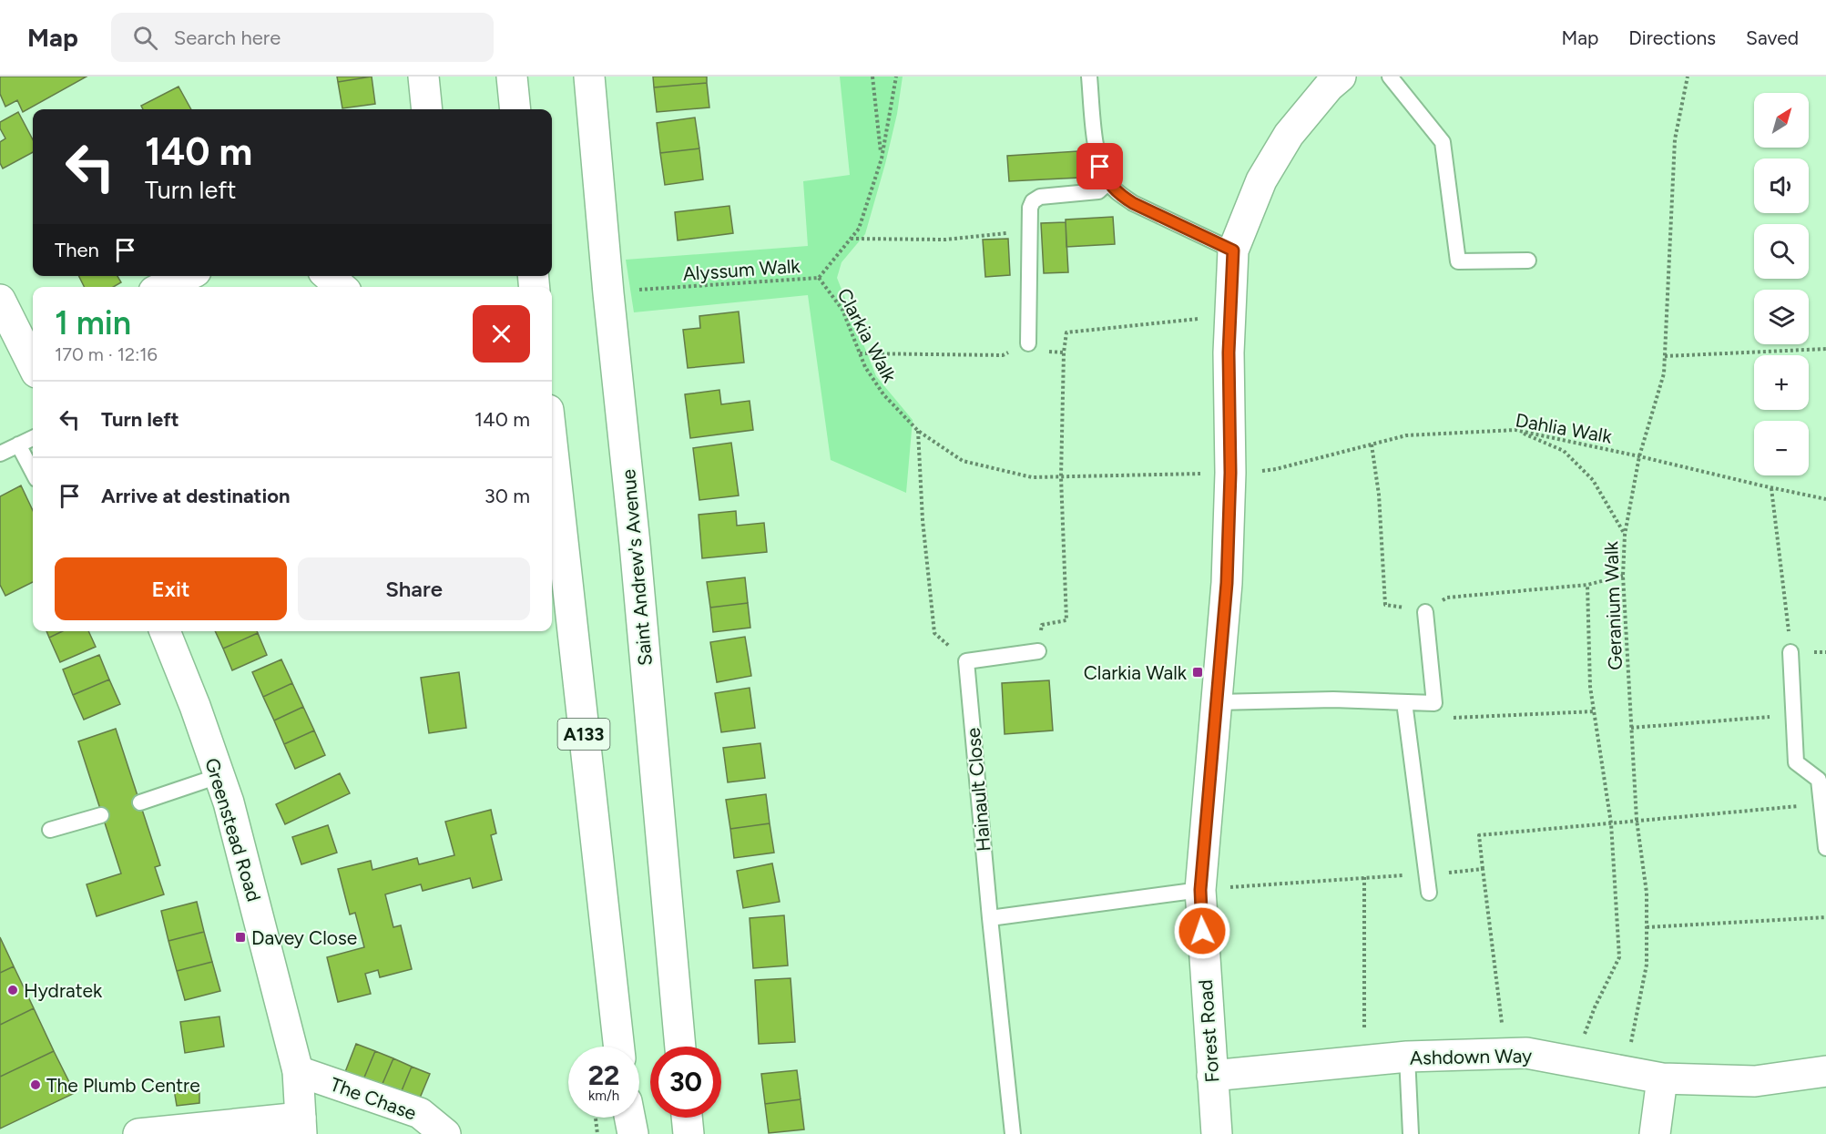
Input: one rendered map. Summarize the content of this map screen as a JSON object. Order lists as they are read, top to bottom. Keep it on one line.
{"streets":{"street":["Saint Andrew's Avenue","A133","Greenstead Road","Forest Road","Ashdown Way","The Chase"],"lane":["Hainault Close"],"path":["Alyssum Walk","Clarkia Walk","Dahlia Walk","Geranium Walk"]},"crossings":[["Alyssum Walk","Clarkia Walk"],["Alyssum Walk","Saint Andrew's Avenue"],["Clarkia Walk","Dahlia Walk"],["Clarkia Walk","Forest Road"],["Dahlia Walk","Geranium Walk"],["Dahlia Walk","Forest Road"],["Geranium Walk","Ashdown Way"],["Greenstead Road","The Chase"],["Forest Road","Ashdown Way"]],"places":{"transit":["Clarkia Walk","Davey Close"],"other":["Hydratek","The Plumb Centre"]},"north":"top right","page":{"header":"Map","search":"Search here","nav":["Map","Directions","Saved"],"map_buttons":["+","−"],"turn":["140 m","Turn left"],"then":"Then","heading":["1 min","170 m · 12:16"],"list":[{"name":"Turn left","value":"140 m"},{"name":"Arrive at destination","value":"30 m"}],"buttons":["Exit","Share"],"speed":"22 km/h","limit":"30"}}
